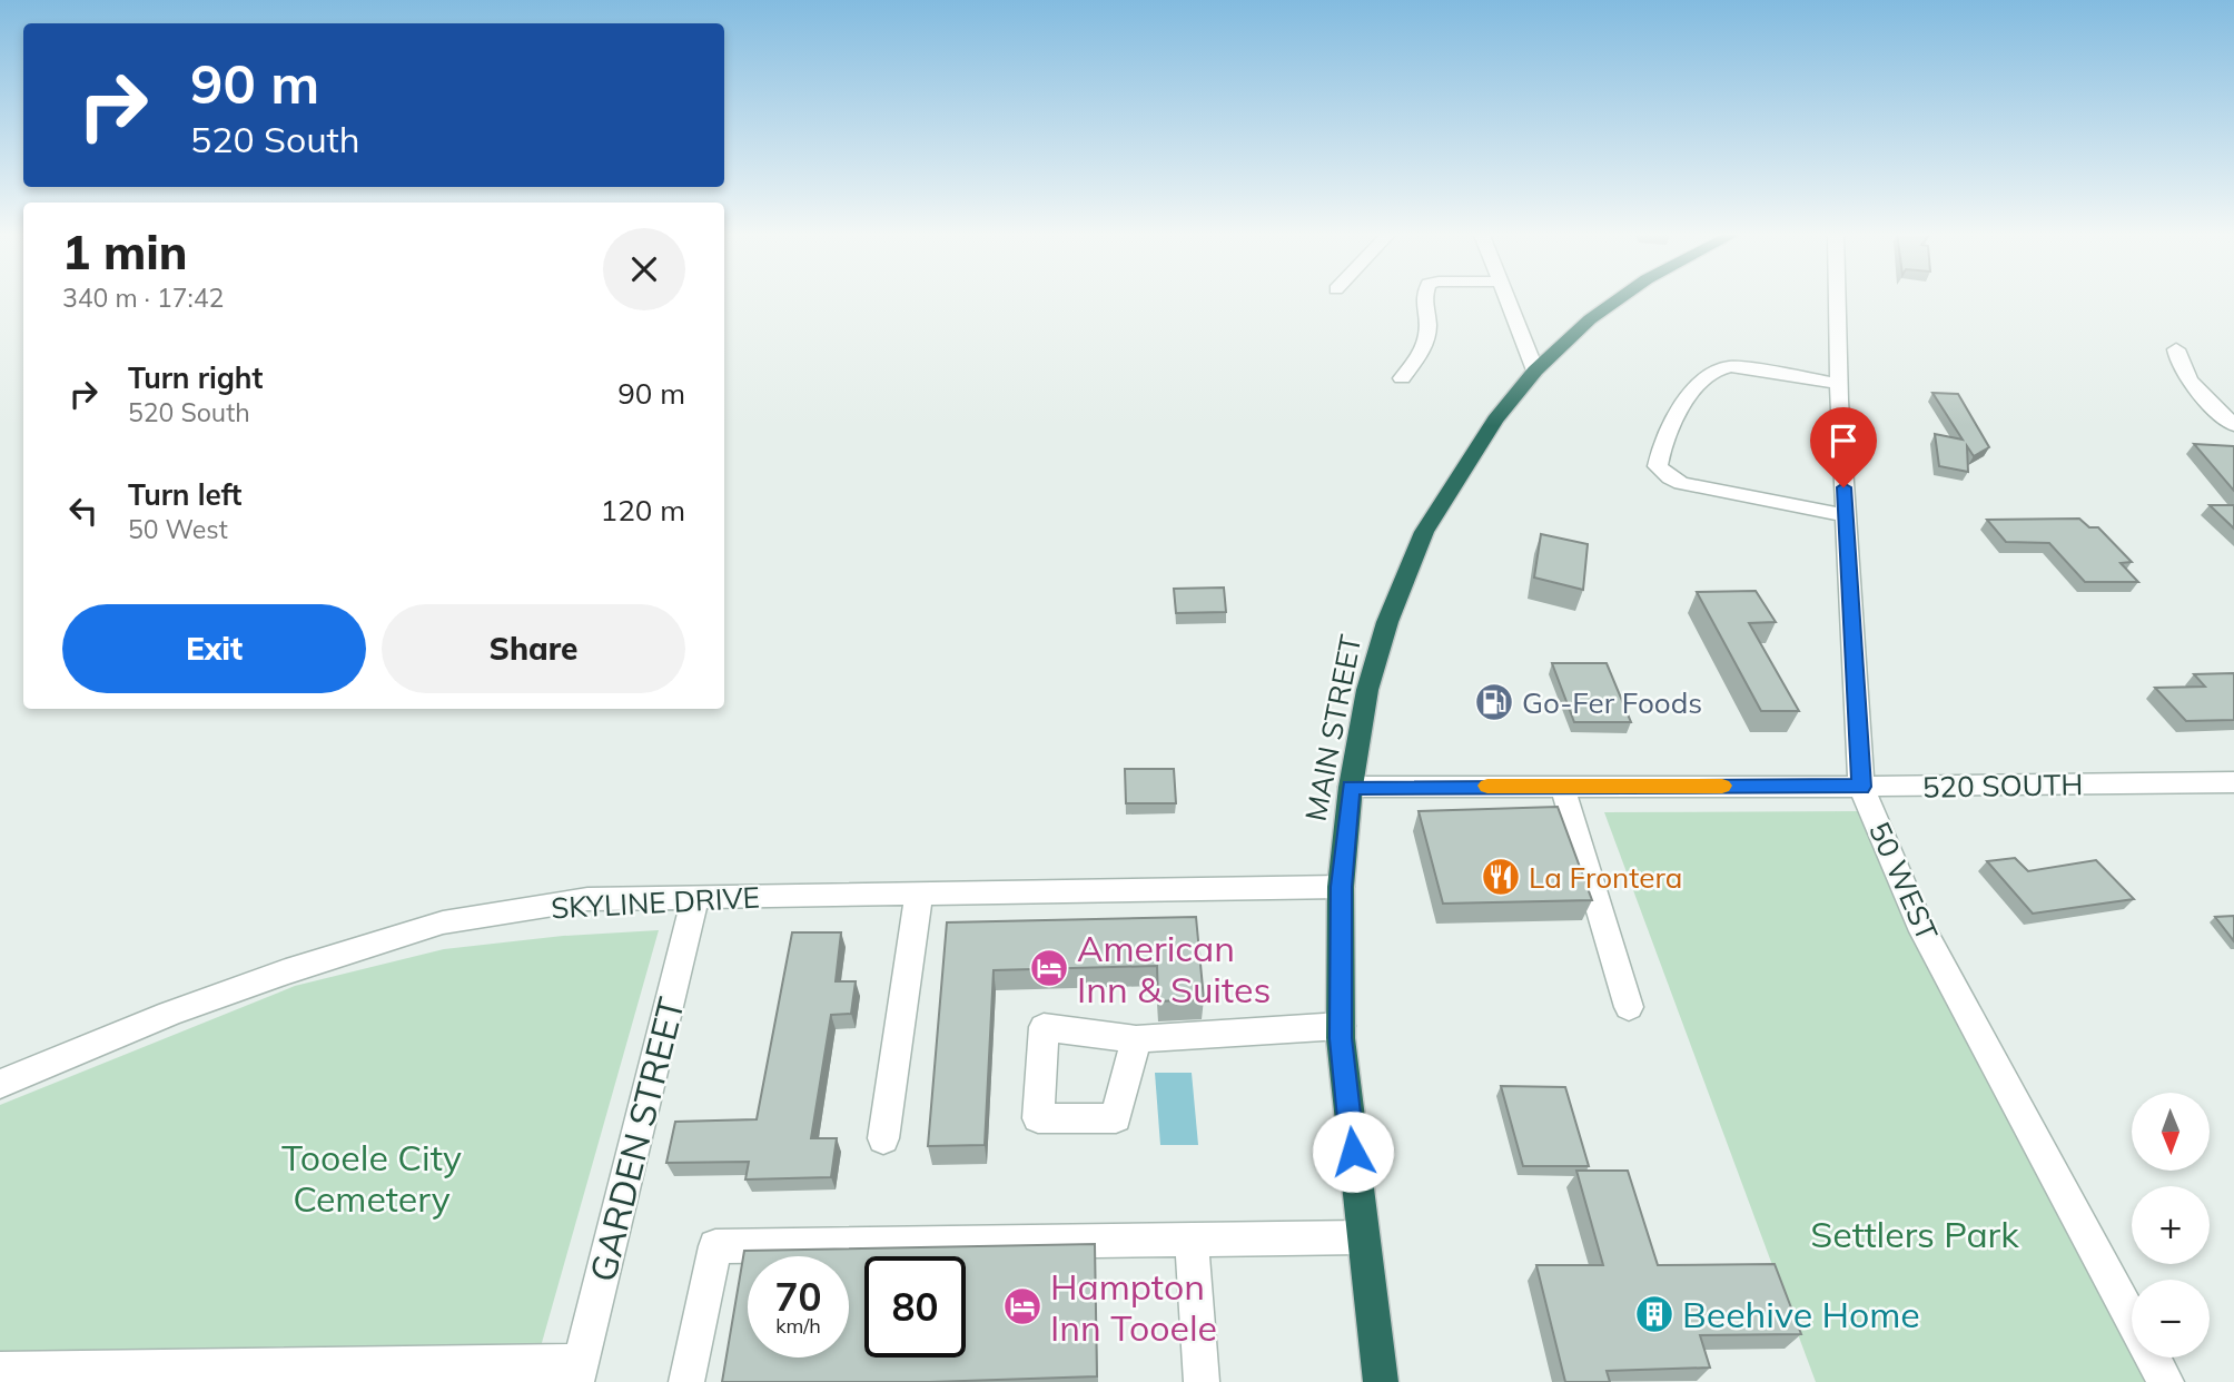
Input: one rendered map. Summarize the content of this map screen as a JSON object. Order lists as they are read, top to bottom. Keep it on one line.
{"streets":{"highway":["MAIN STREET"],"street":["520 SOUTH","50 WEST","SKYLINE DRIVE","GARDEN STREET"]},"crossings":[["MAIN STREET","520 SOUTH"],["MAIN STREET","SKYLINE DRIVE"],["520 SOUTH","50 WEST"],["SKYLINE DRIVE","GARDEN STREET"]],"parks":["Tooele City Cemetery","Settlers Park"],"places":{"fuel station":["Go-Fer Foods"],"restaurant":["La Frontera"],"hotel":["American Inn & Suites","Hampton Inn Tooele"],"building":["Beehive Home"]},"north":"bottom","page":{"turn":["90 m","520 South"],"heading":["1 min","340 m · 17:42"],"list":[{"name":"Turn right","note":"520 South","value":"90 m"},{"name":"Turn left","note":"50 West","value":"120 m"}],"buttons":["Exit","Share"],"map_buttons":["+","−"],"speed":"70 km/h","limit":"80"}}
